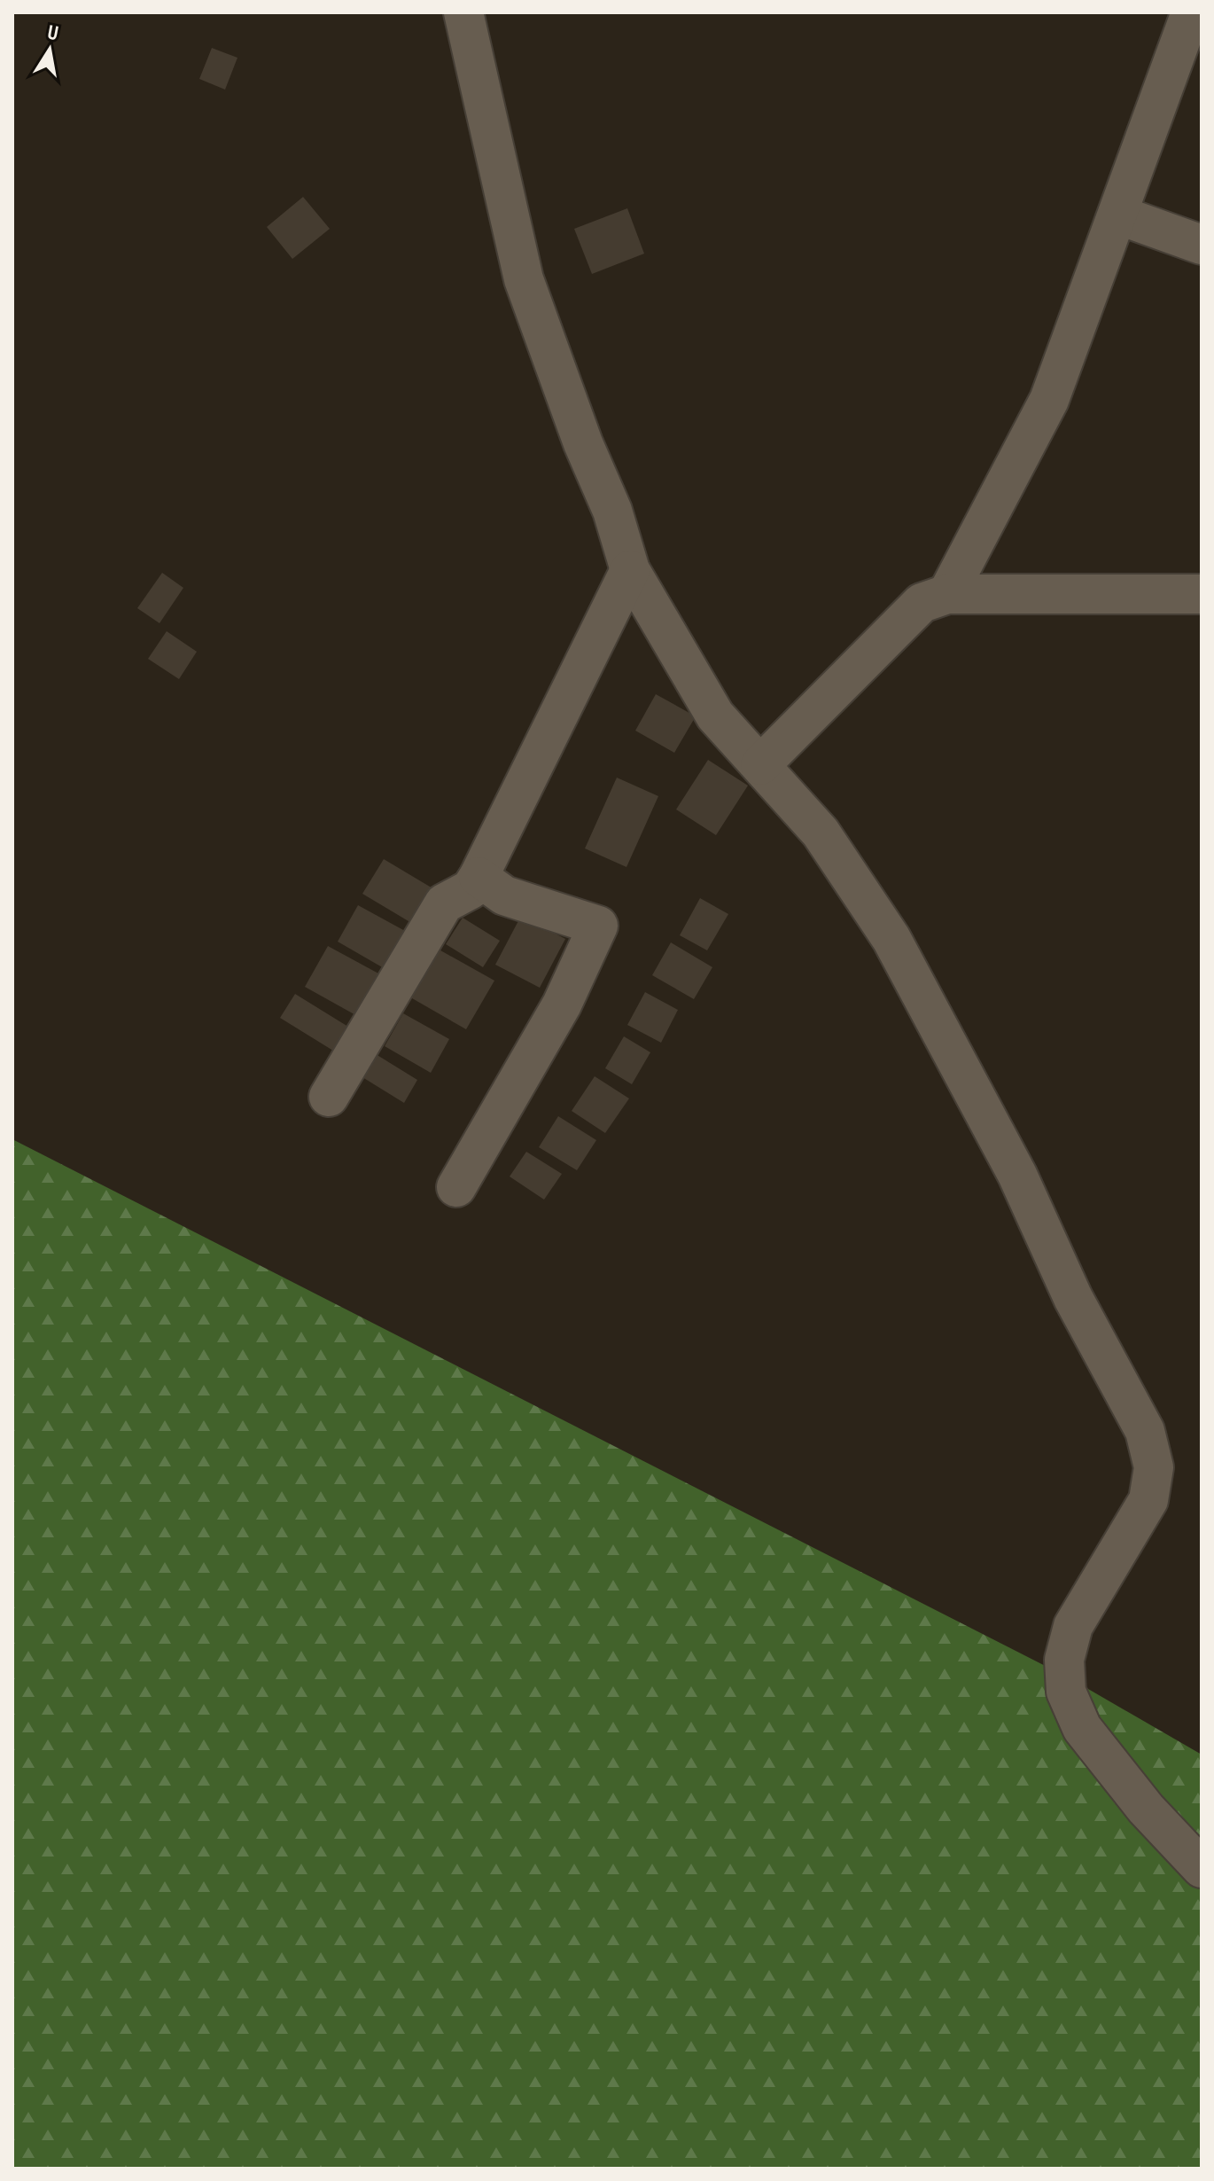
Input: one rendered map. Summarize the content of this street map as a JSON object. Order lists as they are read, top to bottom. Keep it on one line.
{"north":"top"}
